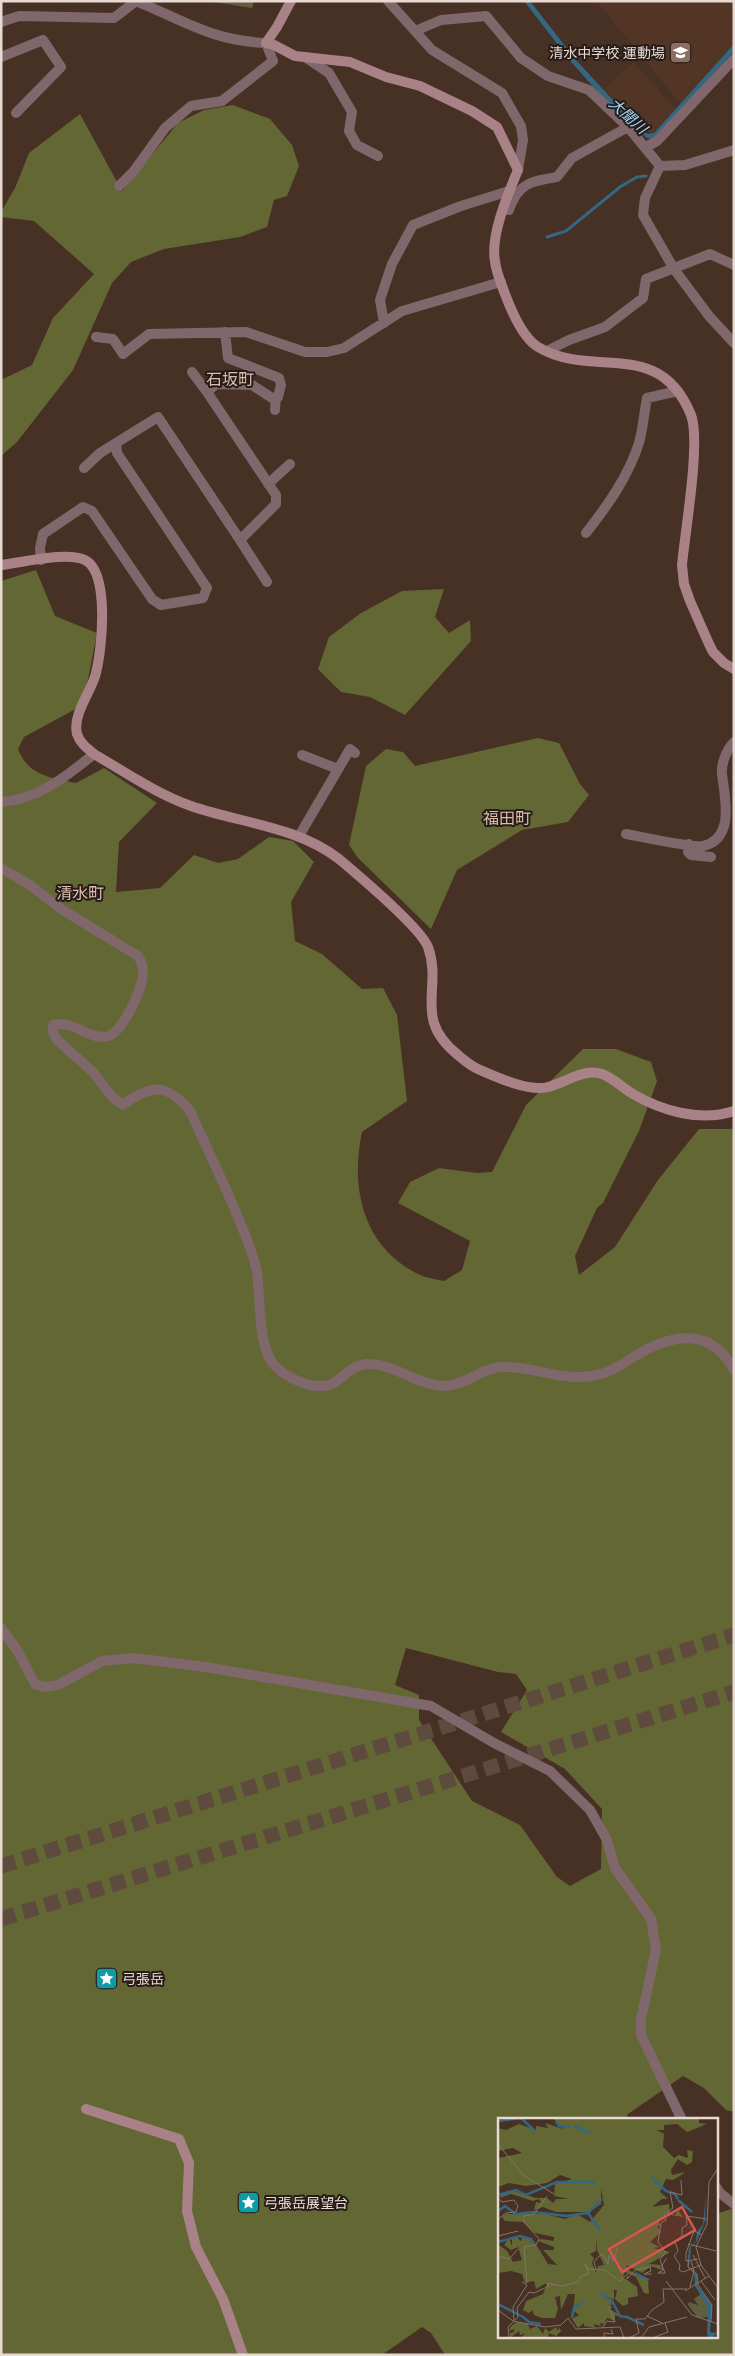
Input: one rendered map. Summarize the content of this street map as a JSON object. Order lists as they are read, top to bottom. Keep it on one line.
{"districts":["石坂町","福田町","清水町"],"water":["大聞川"],"places":{"school or university":["清水中学校 運動場"],"place":["弓張岳","弓張岳展望台"]}}
